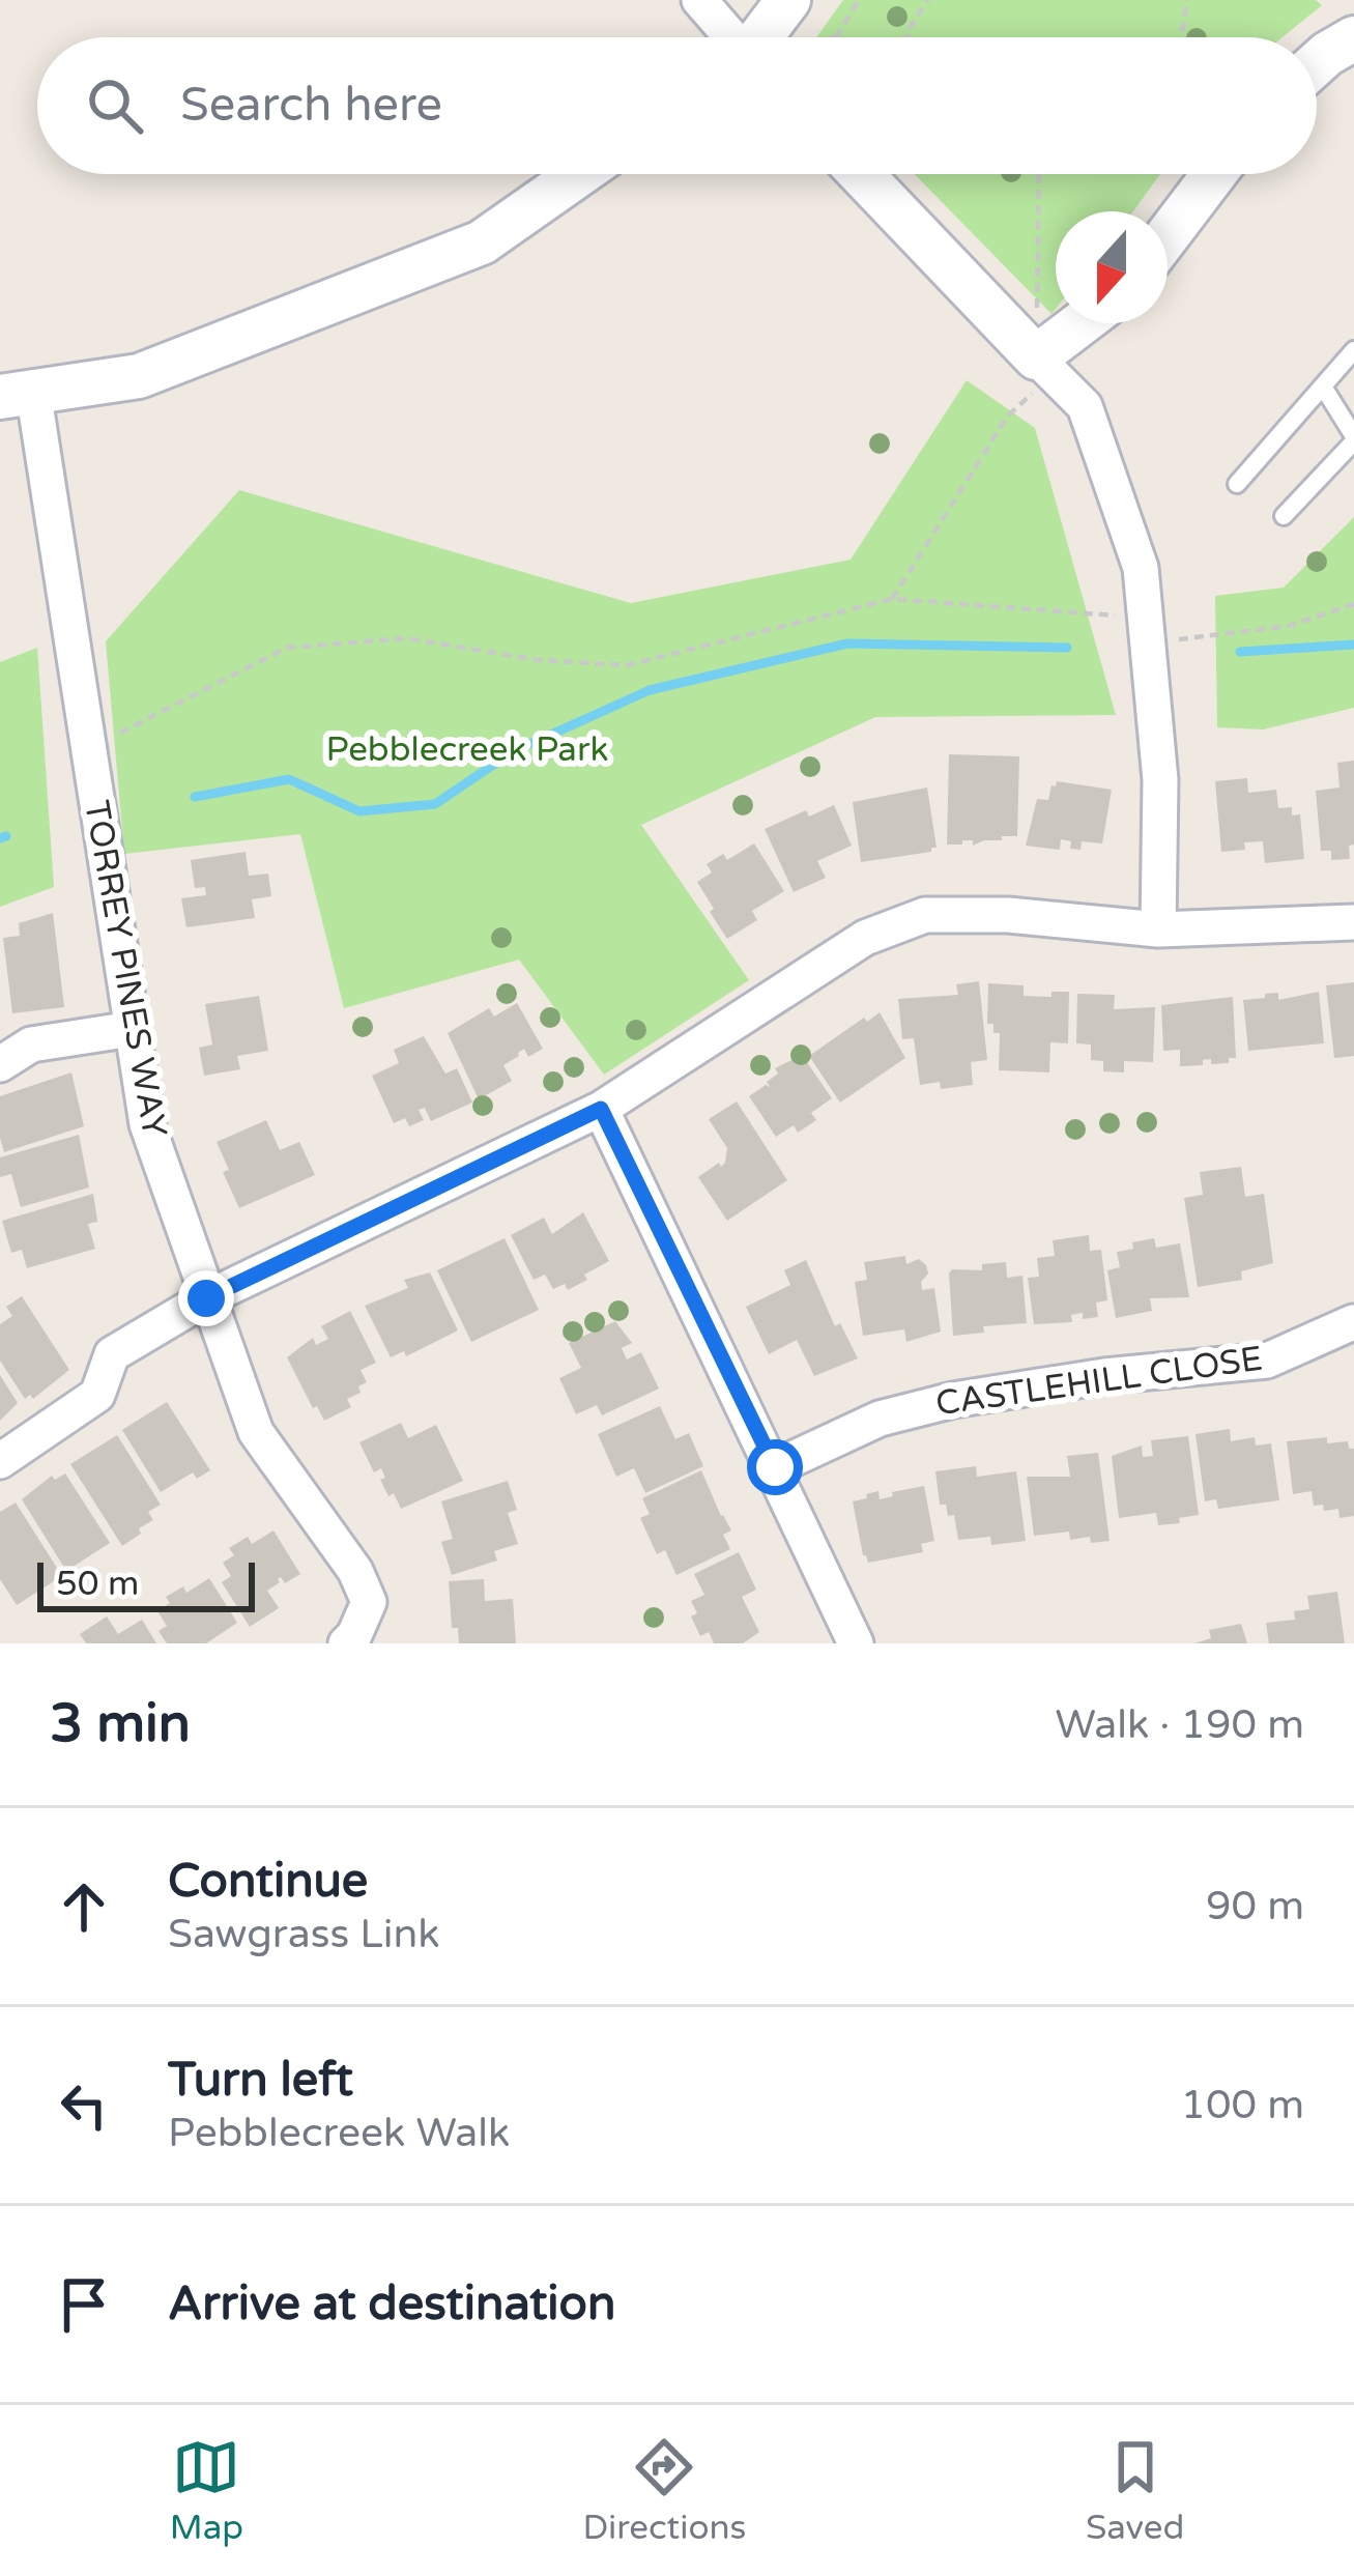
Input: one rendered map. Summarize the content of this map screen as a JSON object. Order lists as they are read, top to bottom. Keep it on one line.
{"streets":{"street":["TORREY PINES WAY","CASTLEHILL CLOSE"]},"parks":["Pebblecreek Park"],"scale_bar":"50 m","north":"bottom","page":{"search":"Search here","scale":"50 m","heading":["3 min","Walk · 190 m"],"list":[["Continue","Sawgrass Link","90 m"],["Turn left","Pebblecreek Walk","100 m"],"Arrive at destination"],"nav":["Map","Directions","Saved"]}}
